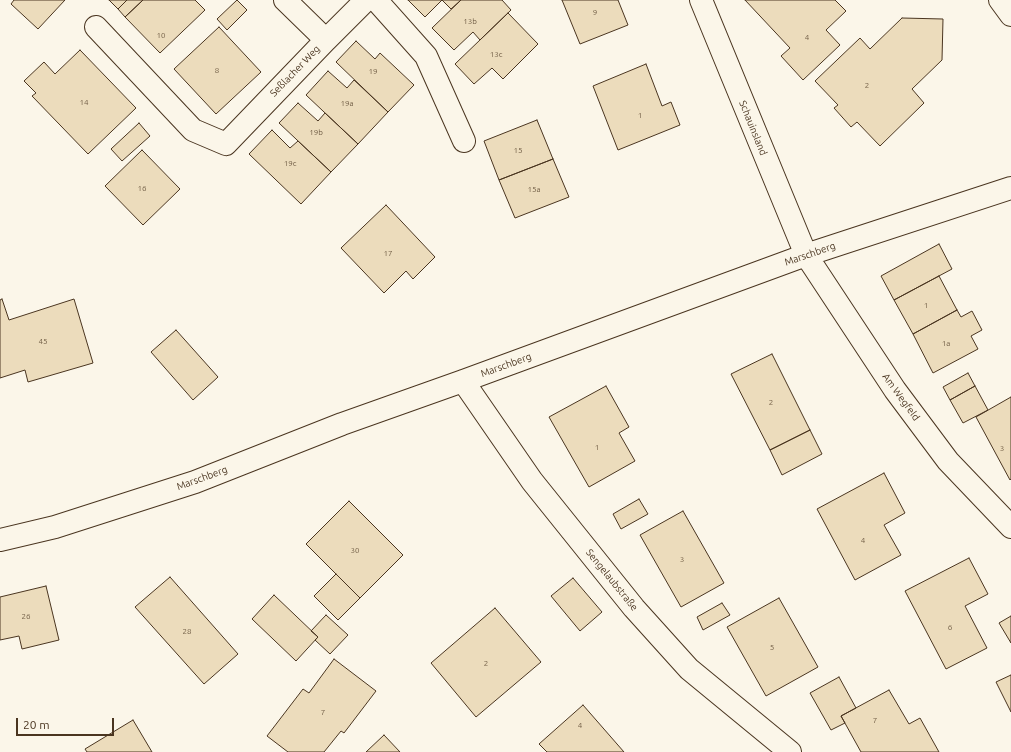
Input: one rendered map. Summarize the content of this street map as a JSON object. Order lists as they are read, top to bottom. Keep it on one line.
{"streets":{"street":["Seßlacher Weg","Schauinsland","Marschberg","Am Wegfeld","Sengelaubstraße"]},"crossings":[["Schauinsland","Marschberg"],["Schauinsland","Am Wegfeld"],["Marschberg","Am Wegfeld"],["Marschberg","Sengelaubstraße"]],"house_numbers":["9","13b","10","4","13c","8","19","2","14","19a","1","19b","15","19c","16","15a","17","1","45","1a","2","1","3","4","30","3","26","6","28","5","2","7","7","4"],"scale_bar":"20 m"}
